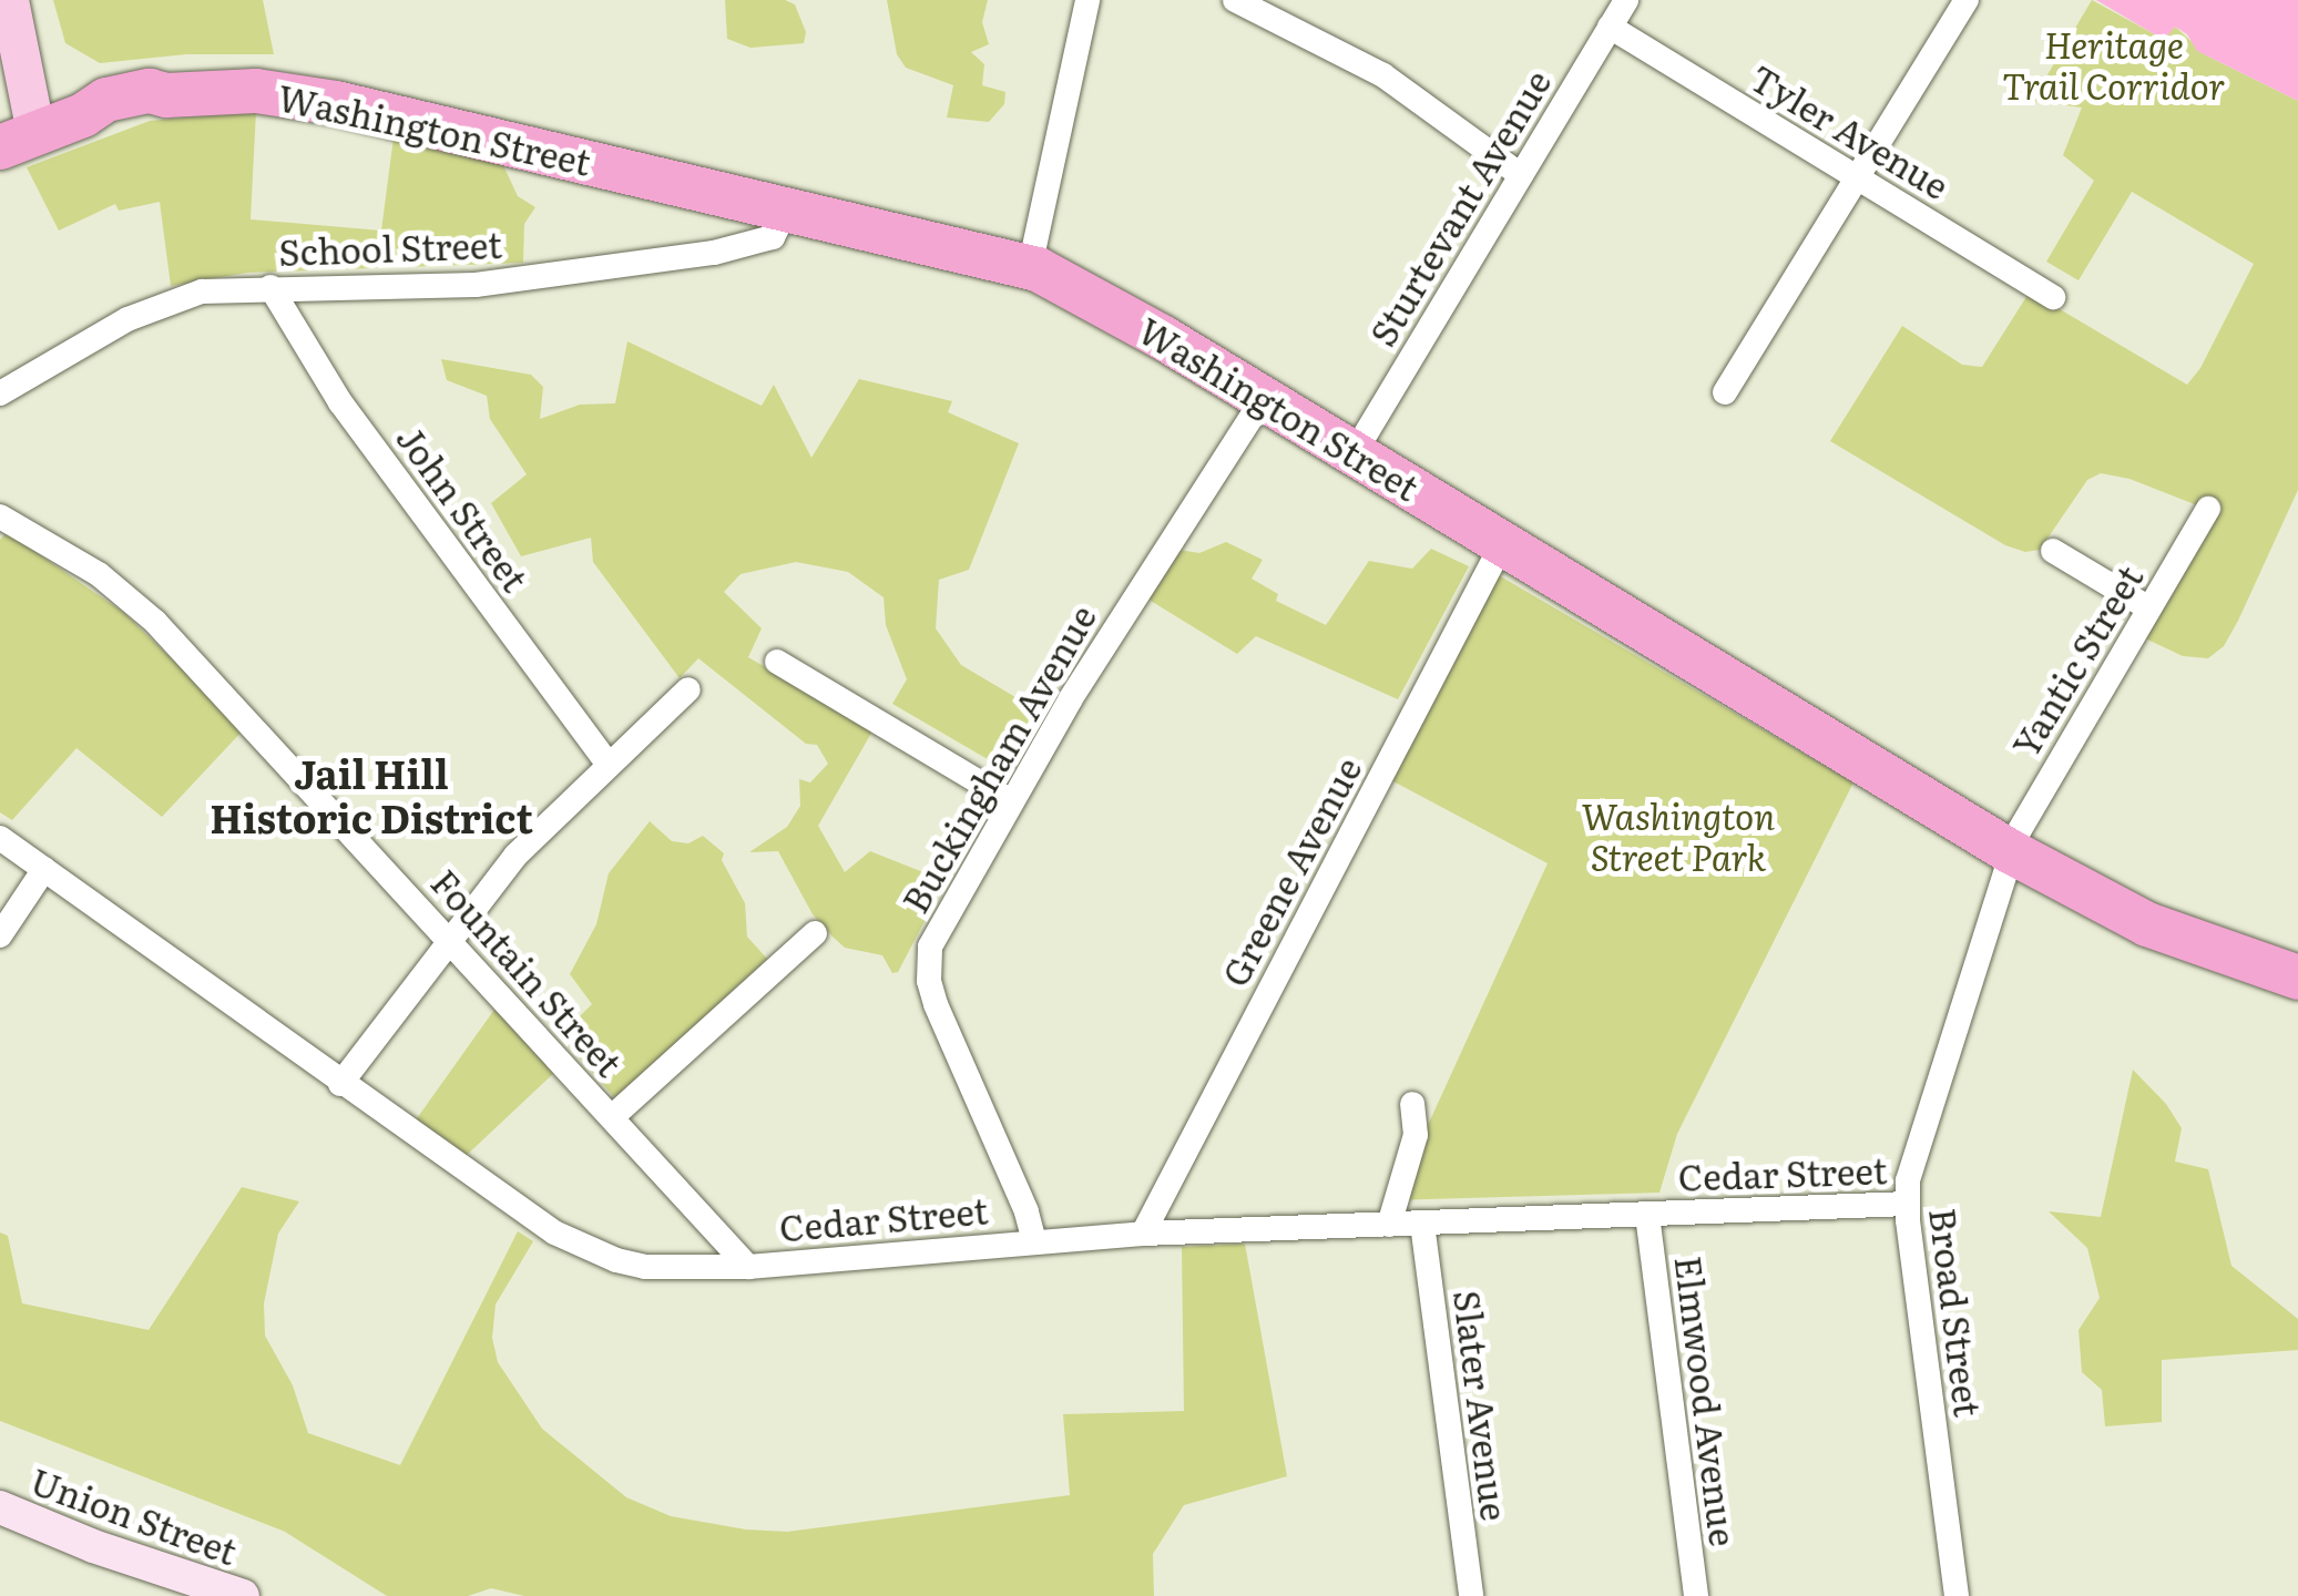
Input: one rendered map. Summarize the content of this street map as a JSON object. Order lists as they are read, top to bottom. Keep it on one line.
{"streets":{"highway":["Washington Street"],"main road":["Union Street"],"street":["Tyler Avenue","Sturtevant Avenue","School Street","John Street","Yantic Street","Buckingham Avenue","Greene Avenue","Fountain Street","Cedar Street","Broad Street","Elmwood Avenue","Slater Avenue"]},"crossings":[["Washington Street","Sturtevant Avenue"],["Washington Street","School Street"],["Washington Street","Yantic Street"],["Washington Street","Buckingham Avenue"],["Washington Street","Greene Avenue"],["Washington Street","Broad Street"],["Tyler Avenue","Sturtevant Avenue"],["School Street","John Street"],["Yantic Street","Broad Street"],["Buckingham Avenue","Cedar Street"],["Greene Avenue","Cedar Street"],["Fountain Street","Cedar Street"],["Cedar Street","Broad Street"],["Cedar Street","Elmwood Avenue"],["Cedar Street","Slater Avenue"]],"districts":["Jail Hill Historic District"],"parks":["Heritage Trail Corridor","Washington Street Park"]}
